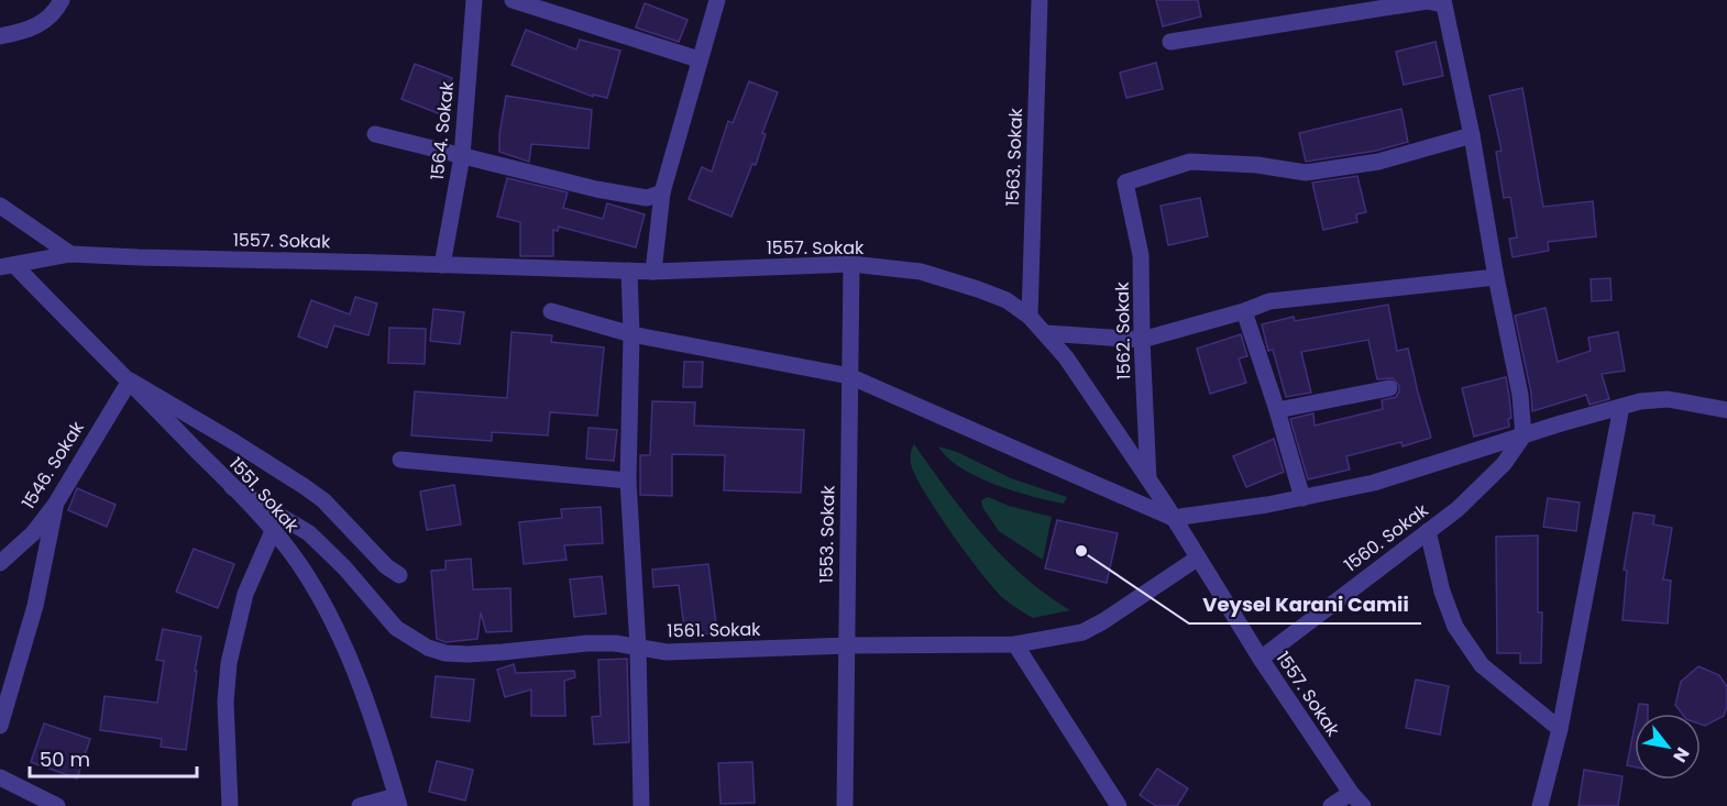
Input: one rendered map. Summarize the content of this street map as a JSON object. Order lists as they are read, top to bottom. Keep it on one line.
{"streets":{"street":["1564. Sokak","1563. Sokak","1557. Sokak","1562. Sokak","1546. Sokak","1551. Sokak","1553. Sokak","1560. Sokak","1561. Sokak"]},"crossings":[["1564. Sokak","1557. Sokak"],["1563. Sokak","1557. Sokak"],["1557. Sokak","1562. Sokak"],["1557. Sokak","1551. Sokak"],["1557. Sokak","1553. Sokak"],["1557. Sokak","1560. Sokak"],["1557. Sokak","1561. Sokak"],["1546. Sokak","1551. Sokak"],["1551. Sokak","1561. Sokak"],["1553. Sokak","1561. Sokak"]],"places":["Veysel Karani Camii"],"scale_bar":"50 m","north":"bottom right"}
